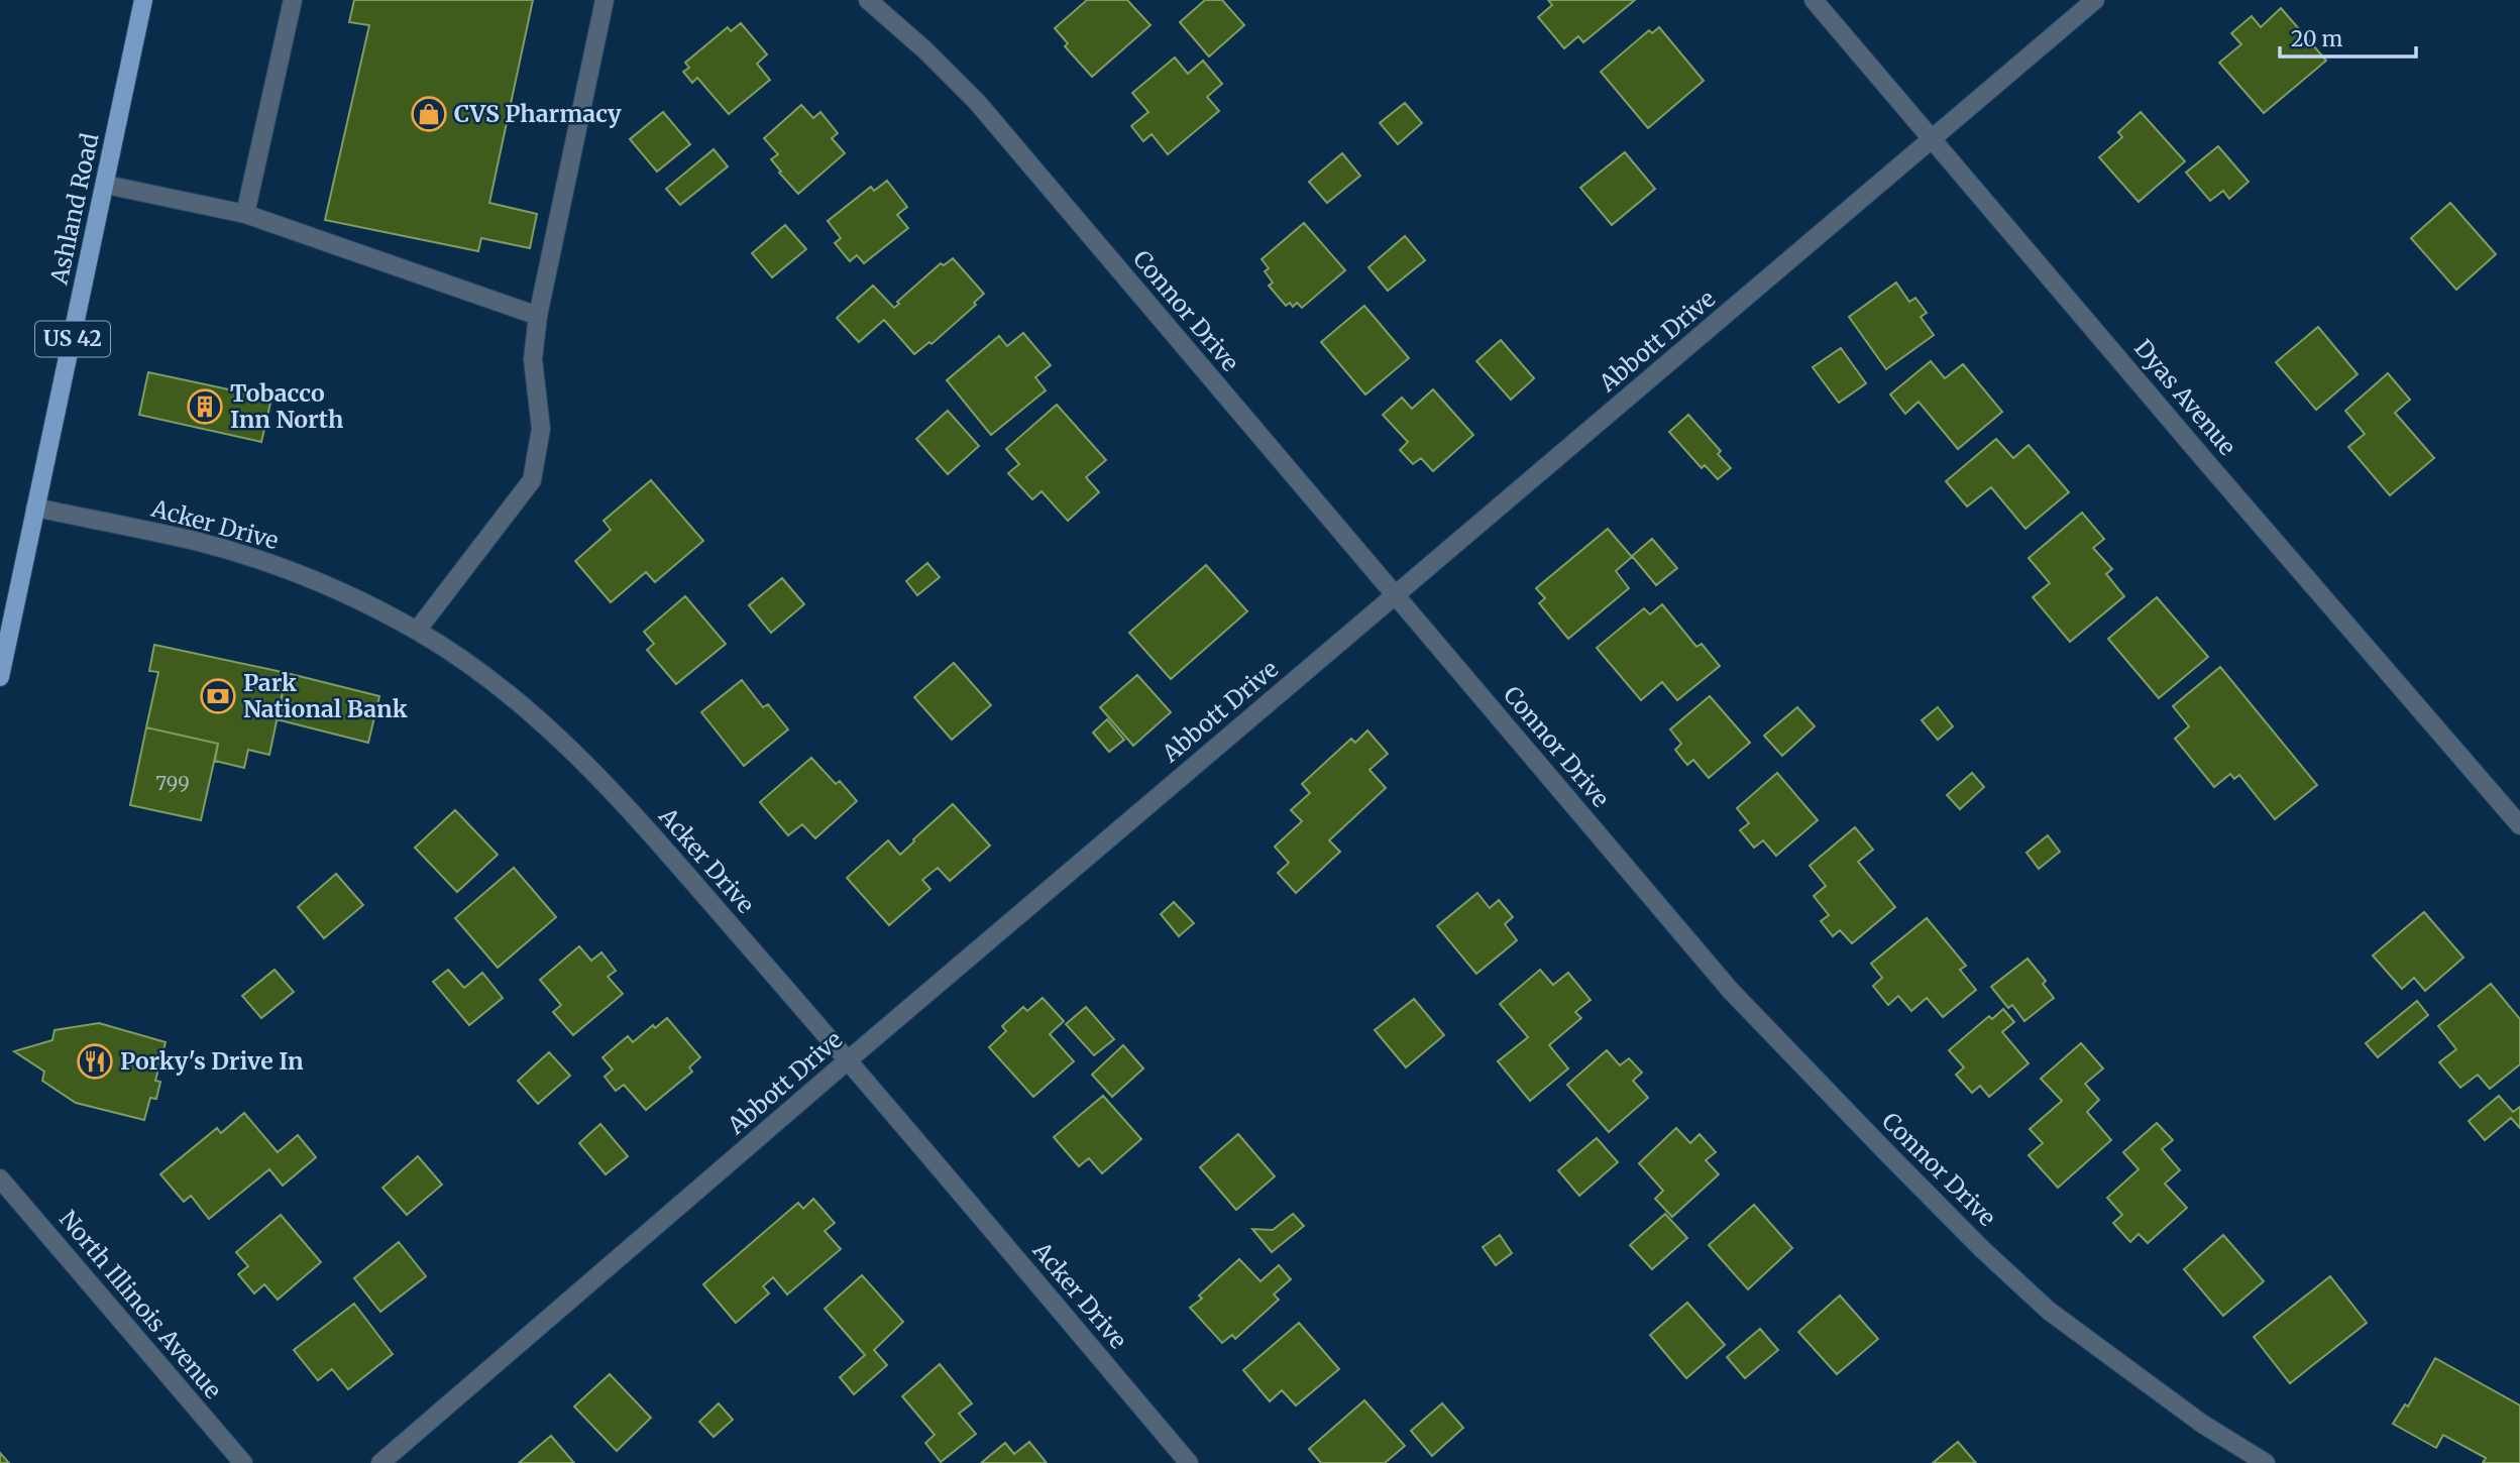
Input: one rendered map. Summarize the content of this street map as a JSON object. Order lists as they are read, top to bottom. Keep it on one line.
{"streets":{"main road":["Ashland Road","US 42"],"street":["Connor Drive","Abbott Drive","Dyas Avenue","Acker Drive","North Illinois Avenue"]},"crossings":[["Ashland Road","Acker Drive"],["Connor Drive","Abbott Drive"],["Abbott Drive","Dyas Avenue"],["Abbott Drive","Acker Drive"]],"places":{"shop":["CVS Pharmacy"],"building":["Tobacco Inn North"],"bank":["Park National Bank"],"restaurant":["Porky's Drive In"]},"house_numbers":["799"],"scale_bar":"20 m"}
